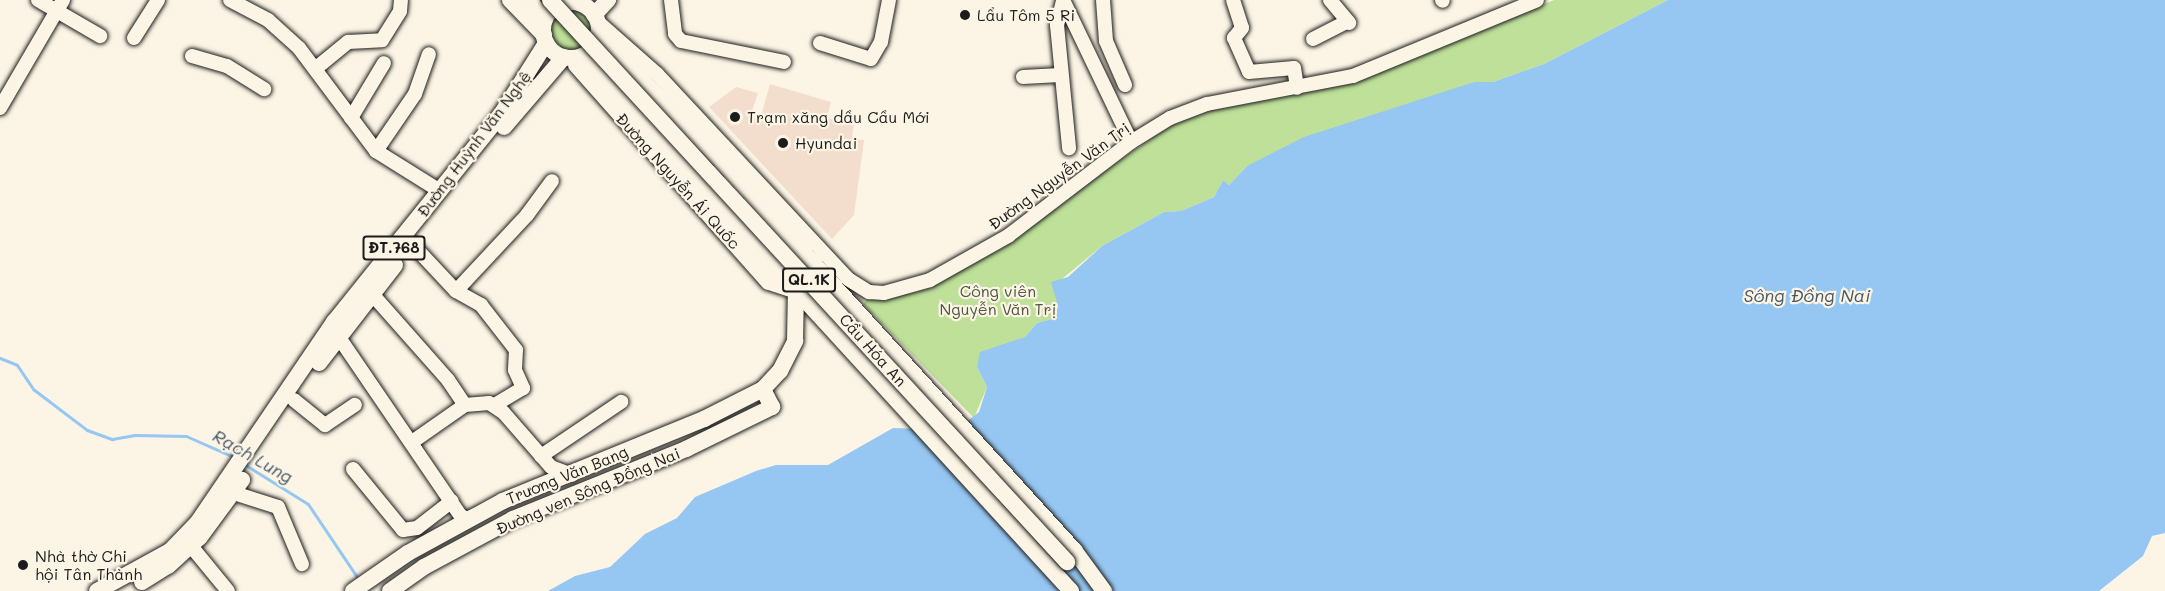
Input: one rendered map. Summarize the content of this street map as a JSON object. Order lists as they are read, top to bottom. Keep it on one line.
{"streets":{"main road":["Đường Huỳnh Văn Nghệ","Đường Nguyễn Ái Quốc","ĐT.768","QL.1K","Cầu Hóa An","Trương Văn Bang","Đường ven Sông Đồng Nai"],"street":["Đường Nguyễn Văn Trị"]},"crossings":[["Đường Huỳnh Văn Nghệ","Đường Nguyễn Ái Quốc"],["Đường Huỳnh Văn Nghệ","QL.1K"],["Đường Huỳnh Văn Nghệ","Cầu Hóa An"],["Đường Nguyễn Văn Trị","QL.1K"],["Đường Nguyễn Ái Quốc","Cầu Hóa An"],["QL.1K","Cầu Hóa An"],["Trương Văn Bang","Đường ven Sông Đồng Nai"]],"water":["Sông Đồng Nai","Rạch Lung"],"parks":["Công viên Nguyễn Văn Trị"],"places":["Lẩu Tôm 5 Ri","Trạm xăng dầu Cầu Mới","Hyundai","Nhà thờ Chi hội Tân Thành"]}
